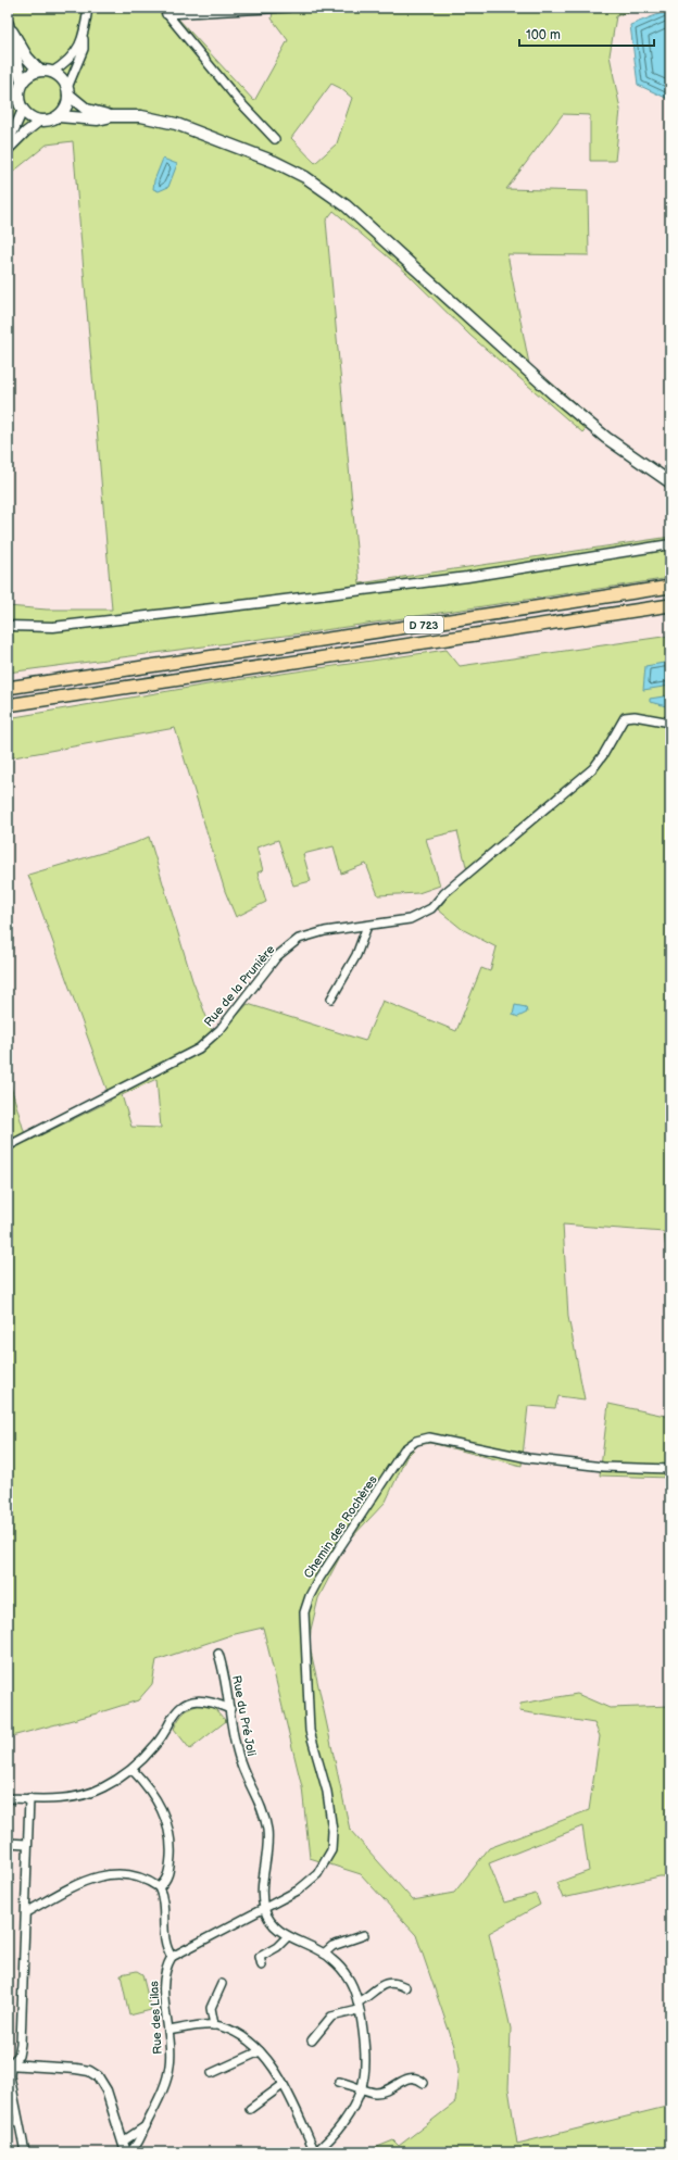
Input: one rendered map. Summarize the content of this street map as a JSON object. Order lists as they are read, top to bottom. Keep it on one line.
{"streets":{"highway":["D 723"],"street":["Rue de la Prunière","Chemin des Rochères","Rue du Pré Joli","Rue des Lilas"]},"crossings":[["Chemin des Rochères","Rue du Pré Joli"]],"scale_bar":"100 m"}
